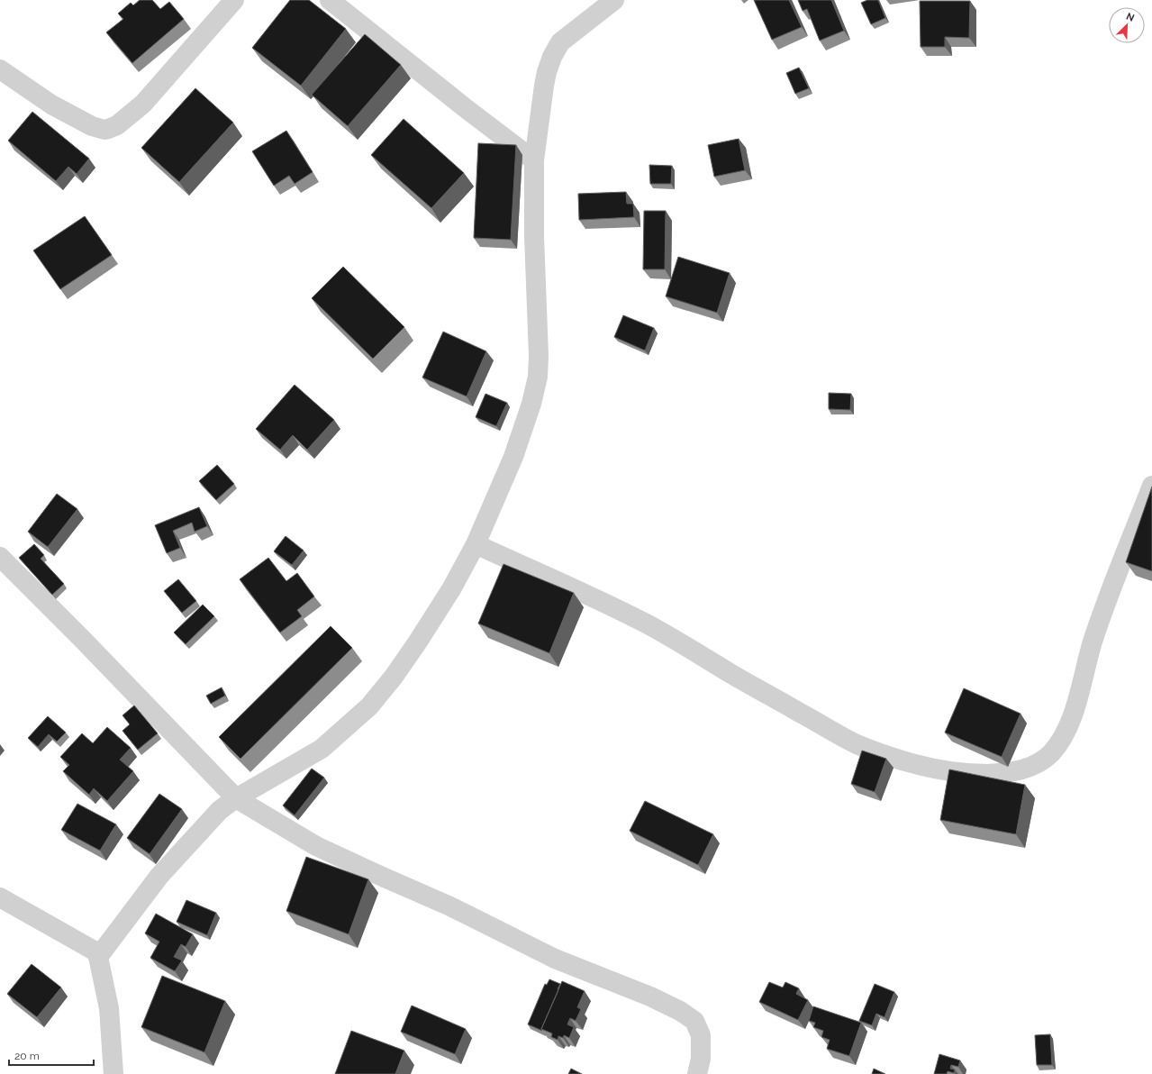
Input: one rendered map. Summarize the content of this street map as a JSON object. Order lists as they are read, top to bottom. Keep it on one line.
{"scale_bar":"20 m","north":"top right"}
